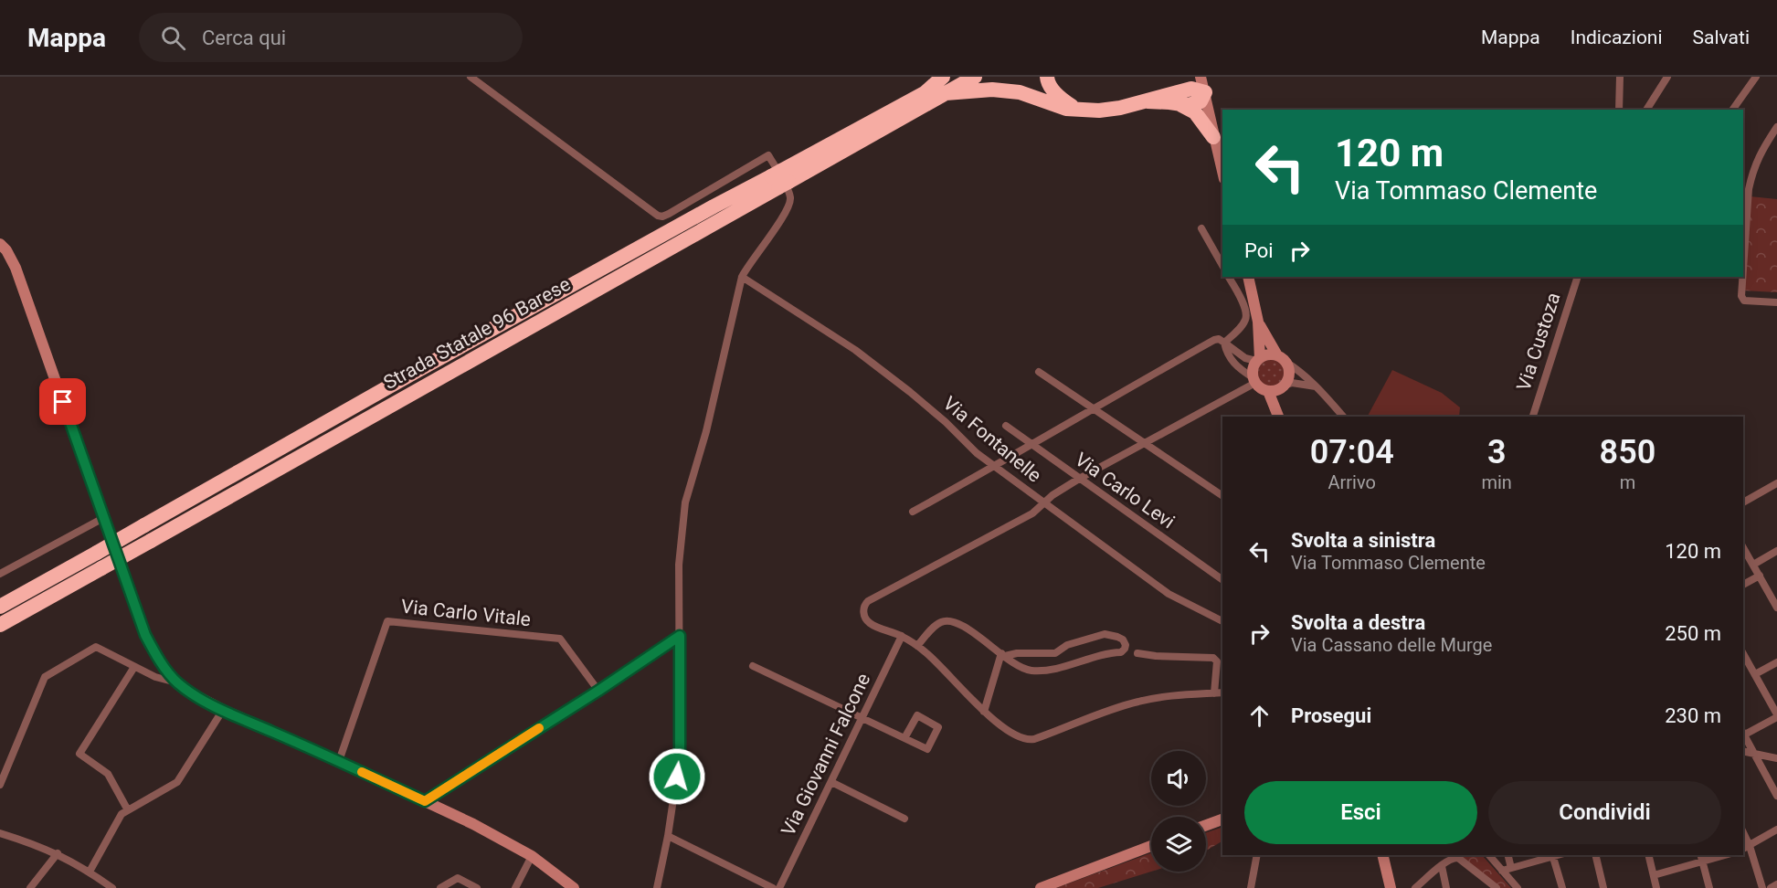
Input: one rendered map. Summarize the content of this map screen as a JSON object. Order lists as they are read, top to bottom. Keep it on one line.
{"streets":{"highway":["Strada Statale 96 Barese"],"street":["Via Custoza","Via Fontanelle","Via Carlo Levi","Via Carlo Vitale","Via Giovanni Falcone"]},"page":{"header":"Mappa","search":"Cerca qui","nav":["Mappa","Indicazioni","Salvati"],"turn":["120 m","Via Tommaso Clemente"],"then":"Poi","eta":["07:04","Arrivo","3","min","850","m"],"list":[{"name":"Svolta a sinistra","note":"Via Tommaso Clemente","value":"120 m"},{"name":"Svolta a destra","note":"Via Cassano delle Murge","value":"250 m"},{"name":"Prosegui","value":"230 m"}],"buttons":["Esci","Condividi"]}}
